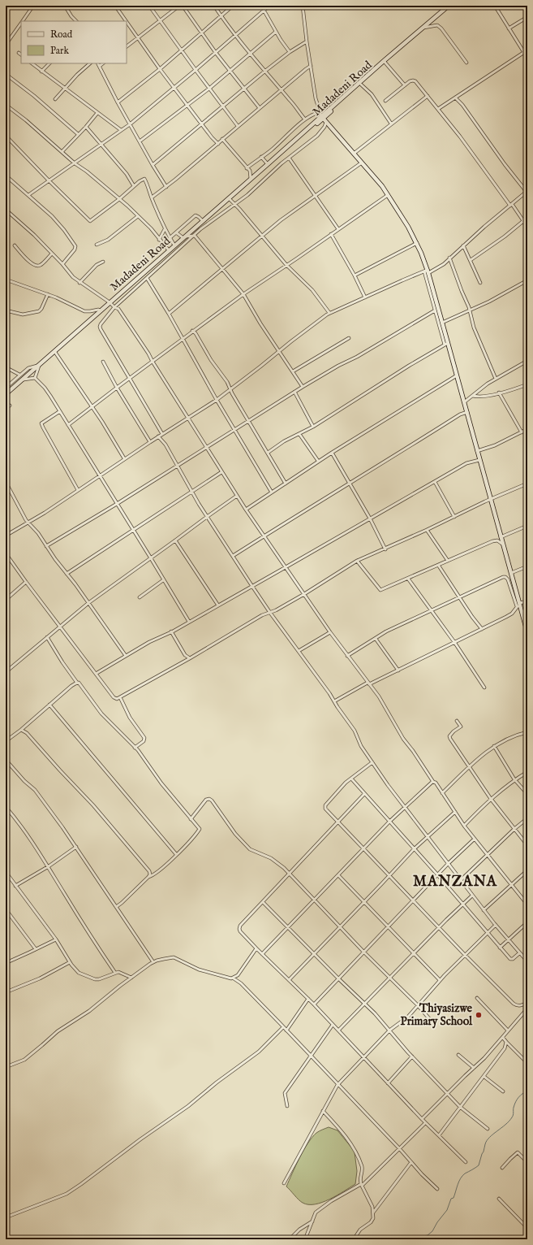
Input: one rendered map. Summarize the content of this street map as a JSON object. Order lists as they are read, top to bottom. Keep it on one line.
{"streets":{"street":["Madadeni Road"]},"districts":["MANZANA"],"places":["Thiyasizwe Primary School"],"legend":["Road","Park"]}
